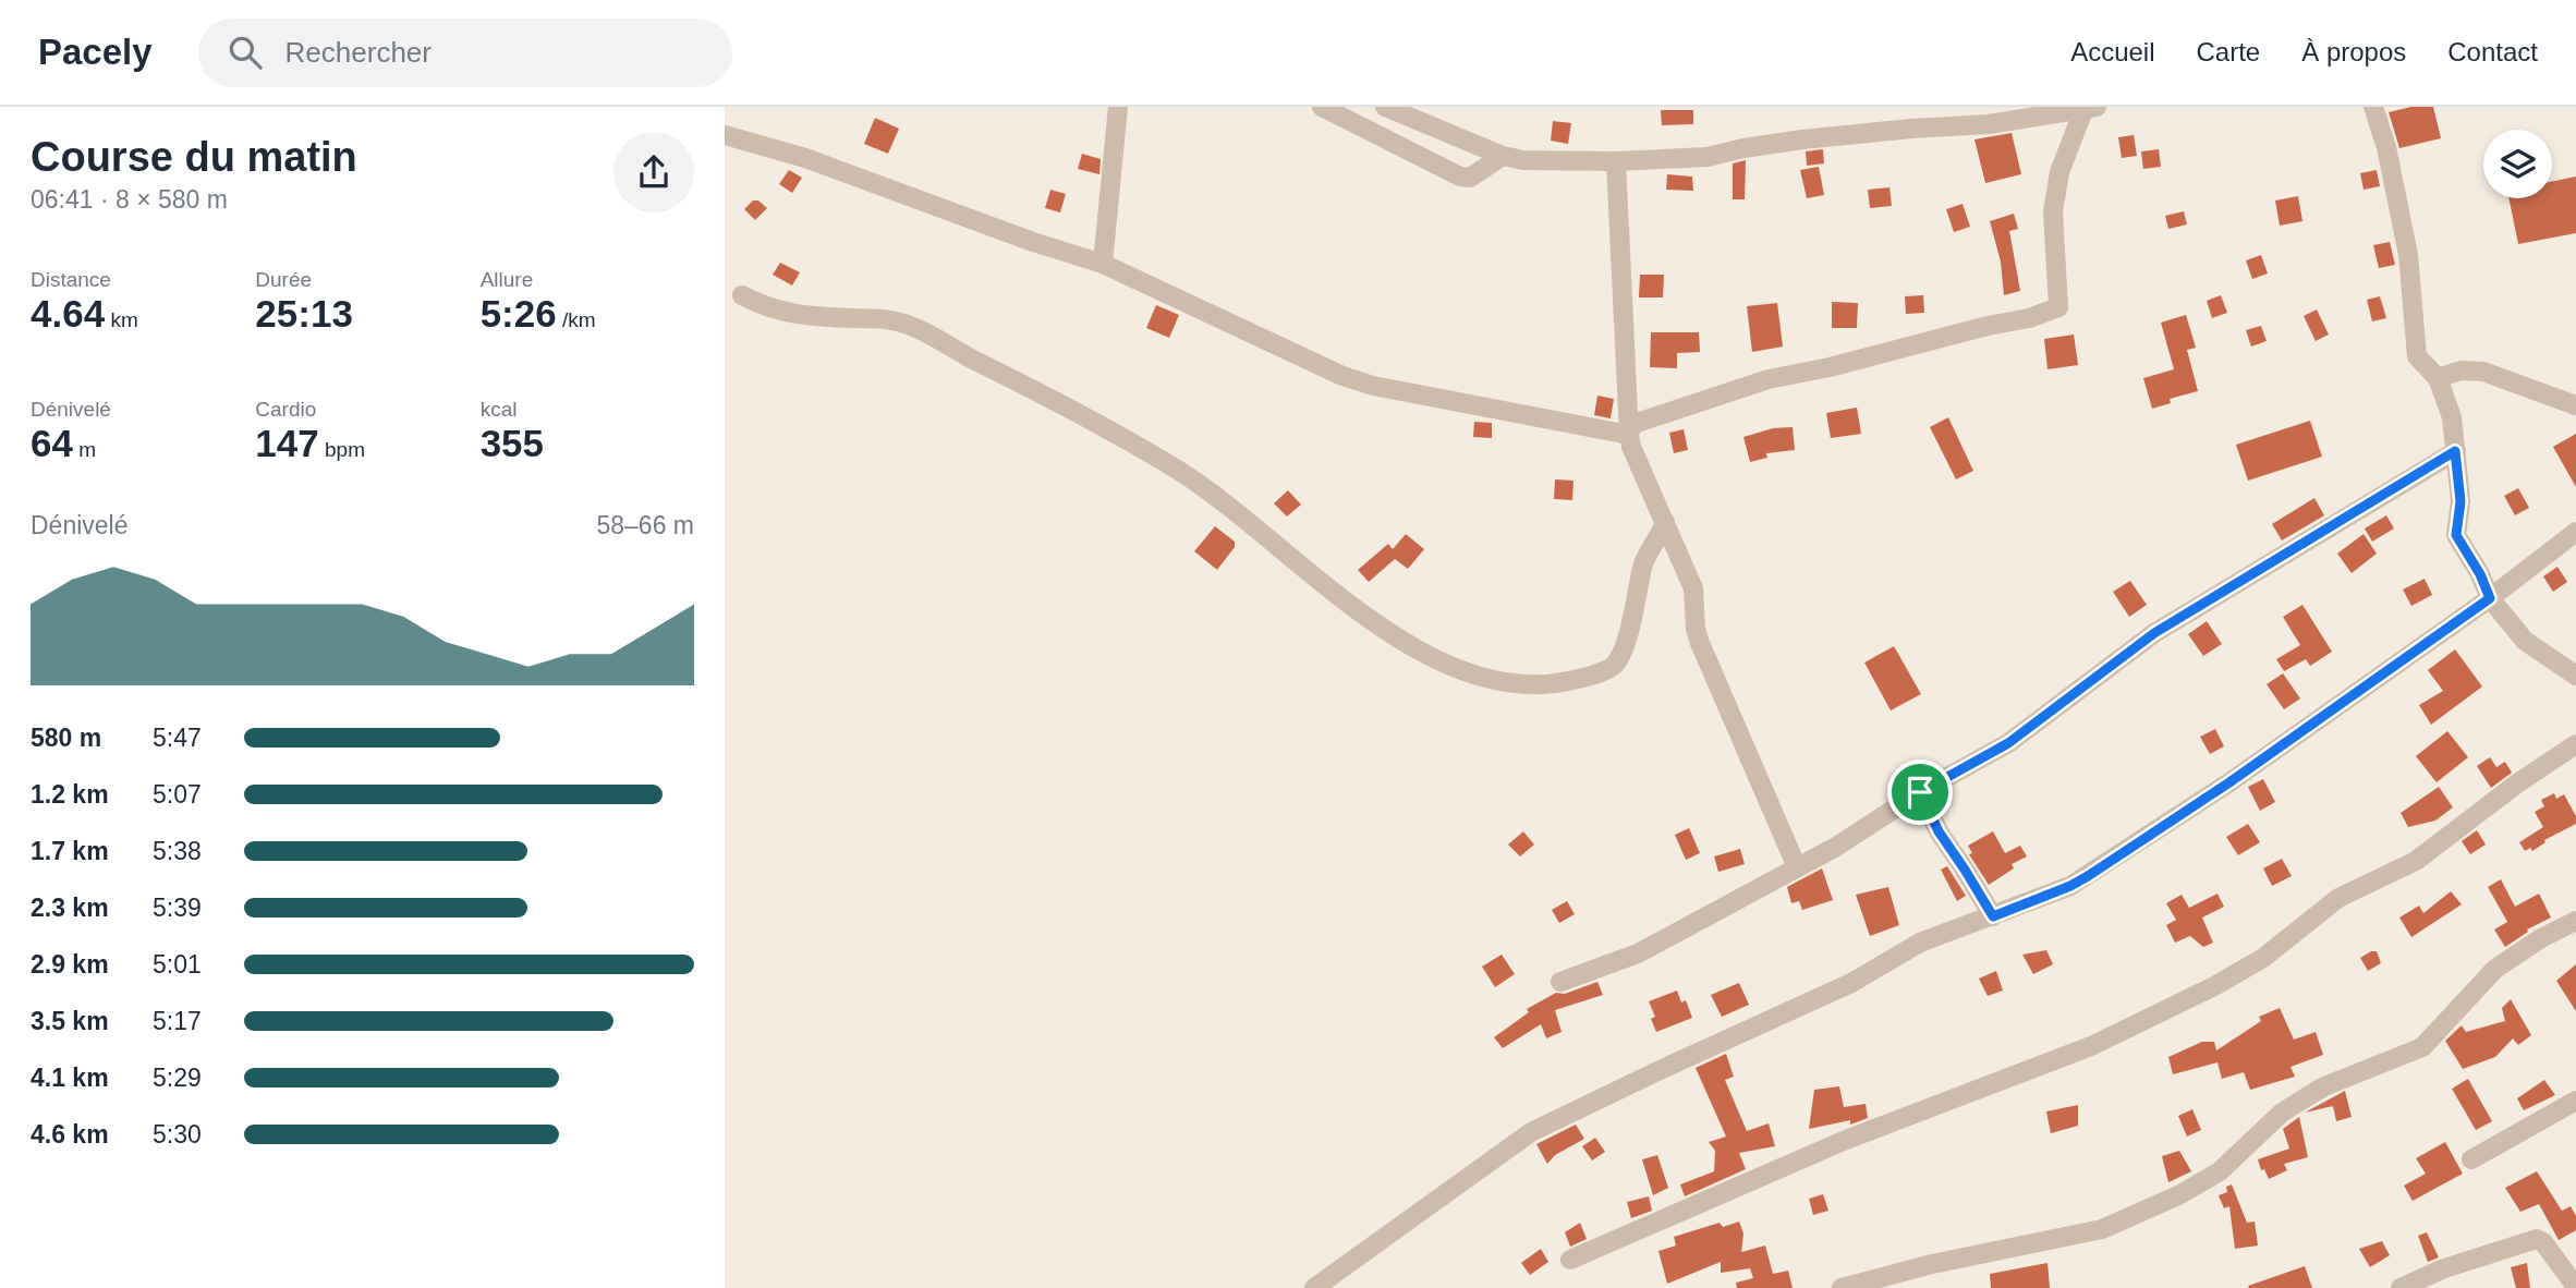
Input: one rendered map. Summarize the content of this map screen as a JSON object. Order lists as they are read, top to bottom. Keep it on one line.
{"page":{"header":"Pacely","search":"Rechercher","nav":["Accueil","Carte","À propos","Contact"],"heading":["Course du matin","06:41 · 8 × 580 m"],"stats":[["Distance","4.64 km"],["Durée","25:13"],["Allure","5:26 /km"],["Dénivelé","64 m"],["Cardio","147 bpm"],["kcal","355"]],"chart":["Dénivelé","58–66 m"],"list":[{"name":"580 m","note":"5:47"},{"name":"1.2 km","note":"5:07"},{"name":"1.7 km","note":"5:38"},{"name":"2.3 km","note":"5:39"},{"name":"2.9 km","note":"5:01"},{"name":"3.5 km","note":"5:17"},{"name":"4.1 km","note":"5:29"},{"name":"4.6 km","note":"5:30"}]}}
